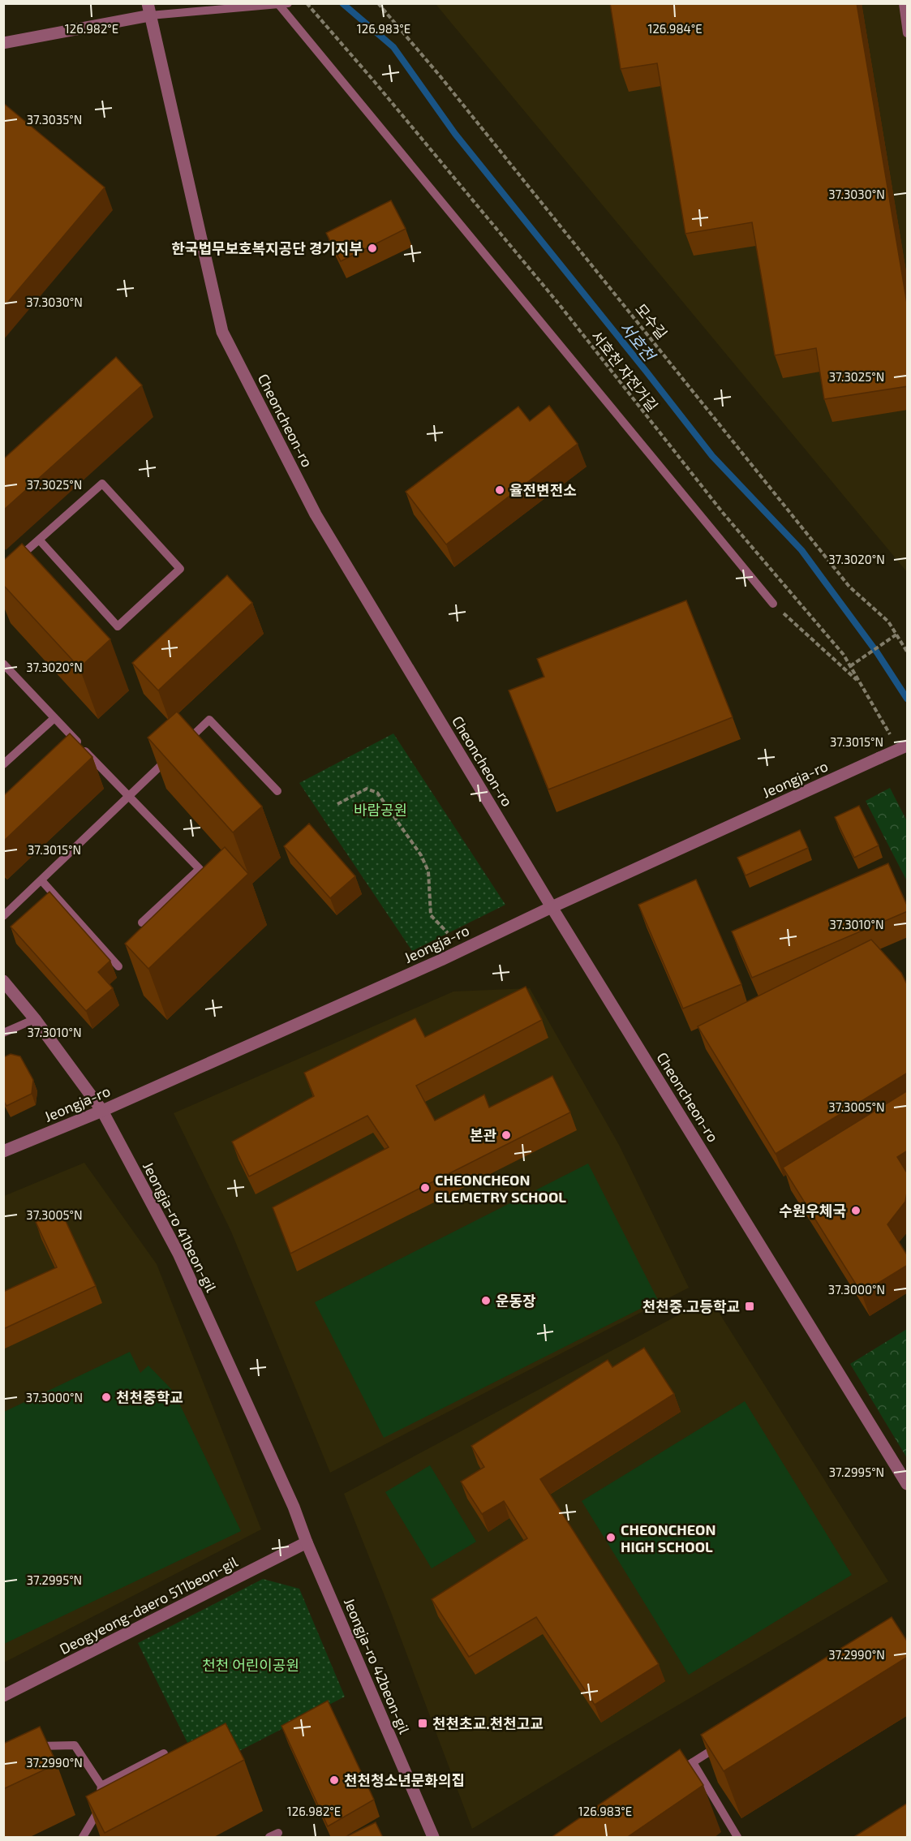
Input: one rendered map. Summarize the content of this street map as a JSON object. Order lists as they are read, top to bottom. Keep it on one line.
{"streets":{"street":["Cheoncheon-ro","Jeongja-ro","Jeongja-ro 41beon-gil","Deogyeong-daero 511beon-gil","Jeongja-ro 42beon-gil"],"path":["모수길","서호천 자전거길"]},"crossings":[["Cheoncheon-ro","Jeongja-ro"],["Jeongja-ro","Jeongja-ro 41beon-gil"],["Jeongja-ro 41beon-gil","Jeongja-ro 42beon-gil"],["Deogyeong-daero 511beon-gil","Jeongja-ro 42beon-gil"]],"water":["서호천"],"parks":["바람공원","천천 어린이공원"],"places":{"other":["한국법무보호복지공단 경기지부","율전변전소","본관","CHEONCHEON ELEMETRY SCHOOL","수원우체국","운동장","천천중학교","CHEONCHEON HIGH SCHOOL","천천청소년문화의집"],"transit":["천천중.고등학교","천천초교.천천고교"]},"coordinates":["126.982°E","126.983°E","126.984°E","37.3035°N","37.3030°N","37.3025°N","37.3020°N","37.3015°N","37.3010°N","37.3005°N","37.3000°N","37.2995°N","37.2990°N"]}
